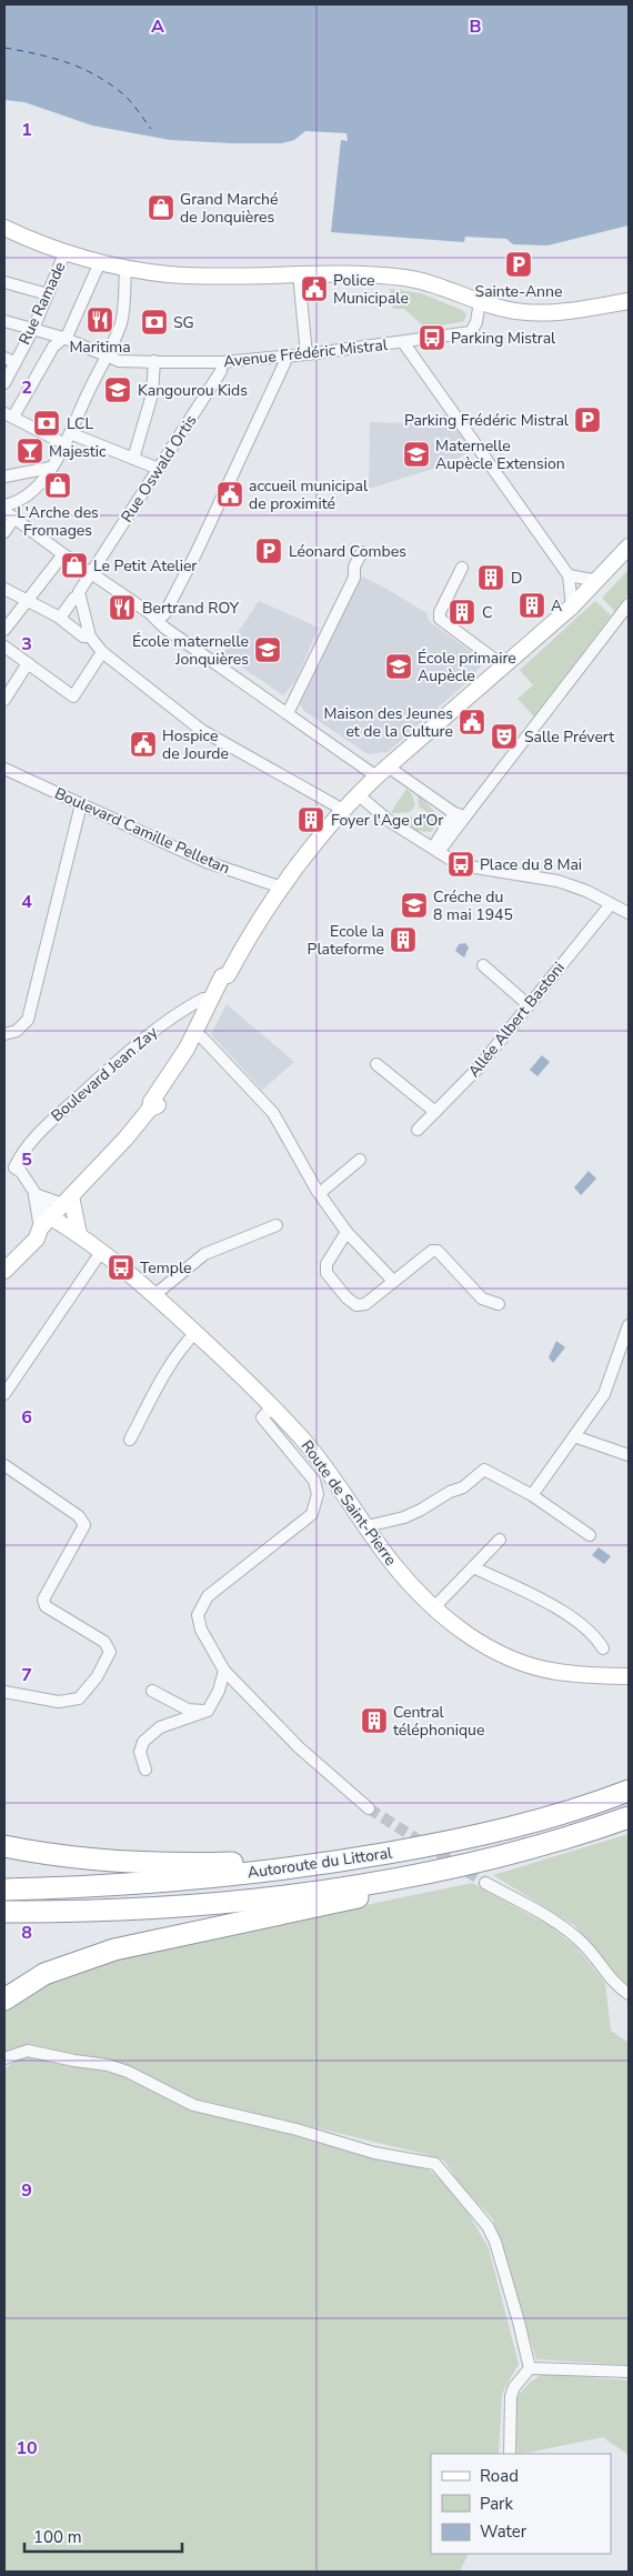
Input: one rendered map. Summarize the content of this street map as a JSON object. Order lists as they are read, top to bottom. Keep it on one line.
{"streets":{"highway":["Autoroute du Littoral"],"main road":["Route de Saint-Pierre"],"street":["Rue Ramade","Avenue Frédéric Mistral","Rue Oswald Ortis","Boulevard Camille Pelletan","Allée Albert Bastoni","Boulevard Jean Zay"]},"crossings":[["Rue Ramade","Avenue Frédéric Mistral"],["Avenue Frédéric Mistral","Rue Oswald Ortis"]],"places":{"shop":["Grand Marché de Jonquières","L'Arche des Fromages","Le Petit Atelier"],"parking":["Sainte-Anne","Parking Frédéric Mistral","Léonard Combes"],"public building":["Police Municipale","accueil municipal de proximité","Maison des Jeunes et de la Culture","Hospice de Jourde"],"restaurant":["Maritima","Bertrand ROY"],"bank":["SG","LCL"],"bus stop":["Parking Mistral","Place du 8 Mai","Temple"],"school or university":["Kangourou Kids","Maternelle Aupècle Extension","École maternelle Jonquières","École primaire Aupècle","Créche du 8 mai 1945"],"bar":["Majestic"],"building":["D","A","C","Foyer l'Age d'Or","Ecole la Plateforme","Central téléphonique"],"theatre":["Salle Prévert"]},"legend":["Road","Park","Water"],"scale_bar":"100 m","grid":{"columns":["A","B"],"rows":["1","2","3","4","5","6","7","8","9","10"]}}
